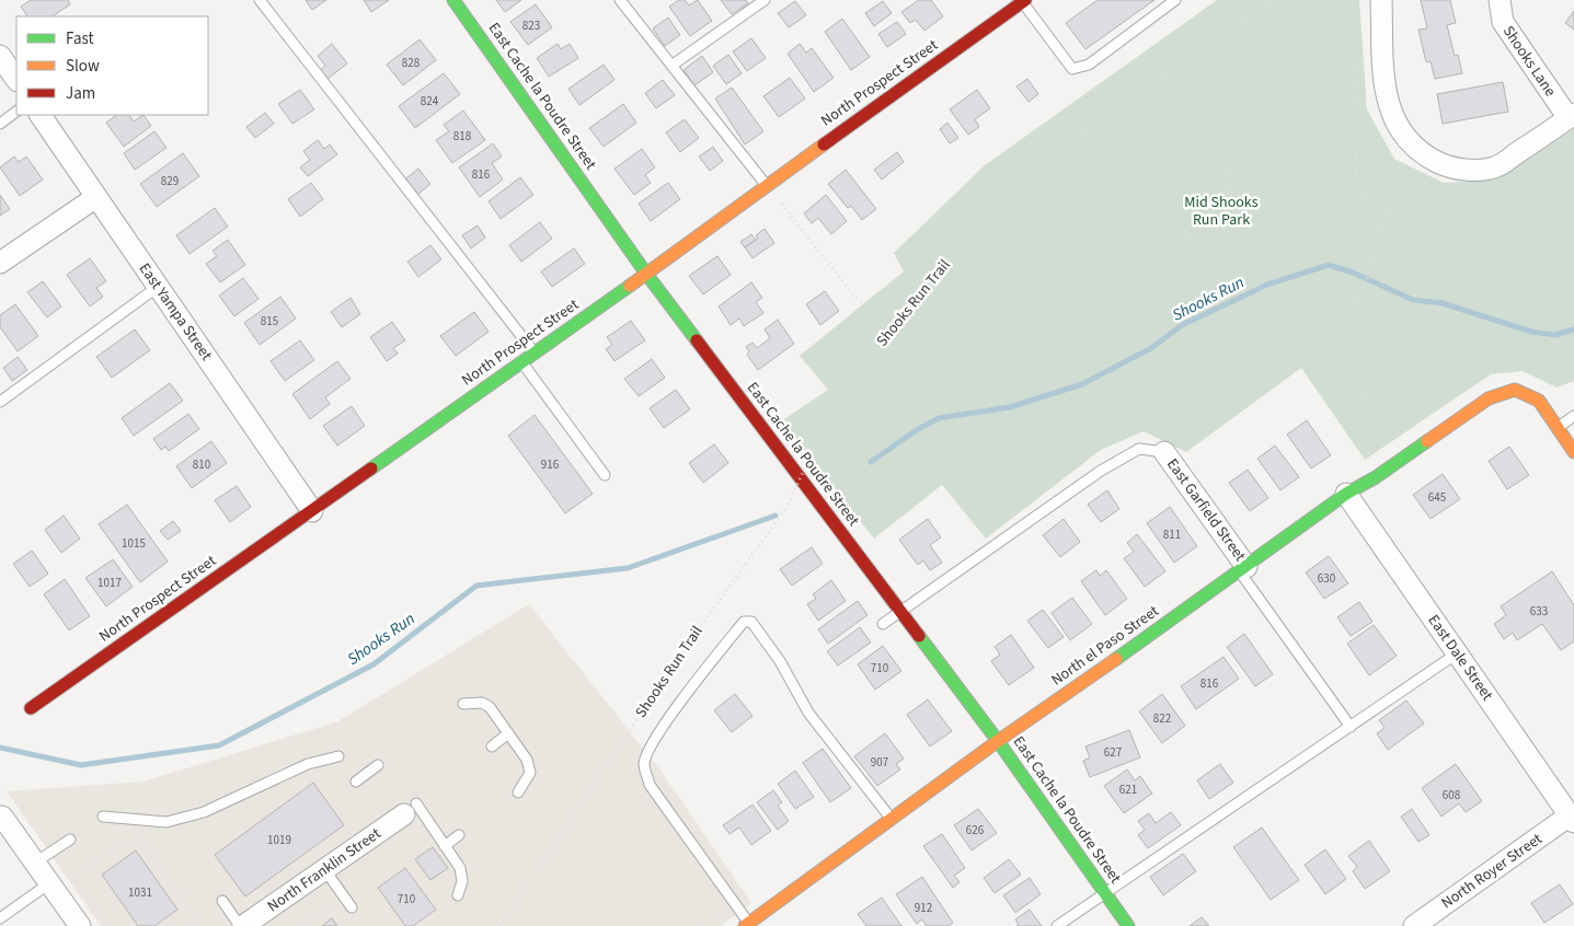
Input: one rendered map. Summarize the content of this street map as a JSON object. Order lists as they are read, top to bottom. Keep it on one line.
{"streets":{"street":["Shooks Lane","North Prospect Street","East Cache la Poudre Street","East Yampa Street","East Garfield Street","North el Paso Street","East Dale Street","North Franklin Street","North Royer Street"],"path":["Shooks Run Trail"]},"crossings":[["North Prospect Street","East Cache la Poudre Street"],["North Prospect Street","East Yampa Street"],["East Cache la Poudre Street","North el Paso Street"],["East Garfield Street","North el Paso Street"],["North el Paso Street","East Dale Street"],["East Dale Street","North Royer Street"]],"water":["Shooks Run"],"parks":["Mid Shooks Run Park"],"house_numbers":["823","828","824","818","816","829","815","810","916","645","811","1015","630","1017","633","710","816","822","627","907","621","608","626","1019","1031","710","912"],"legend":["Fast","Slow","Jam"]}
